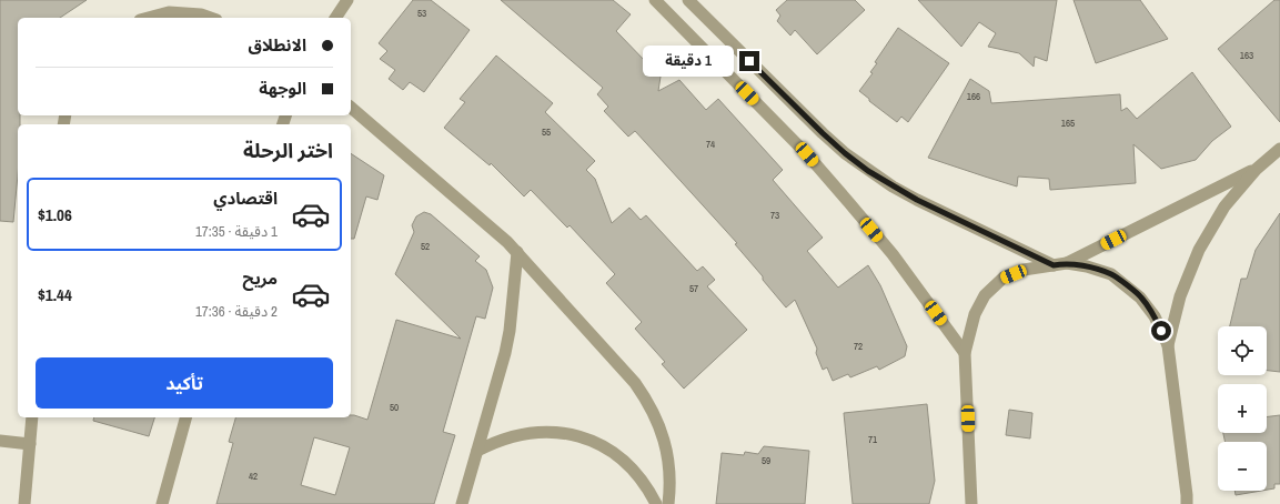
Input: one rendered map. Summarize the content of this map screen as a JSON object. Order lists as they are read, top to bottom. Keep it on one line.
{"house_numbers":["53","163","166","165","55","74","73","52","57","72","50","71","59","42"],"page":{"banner":["الانطلاق","الوجهة"],"bubble":"1 دقيقة","heading":"اختر الرحلة","list":[{"name":"اقتصادي","note":"1 دقيقة · 17:35","value":"$1.06"},{"name":"مريح","note":"2 دقيقة · 17:36","value":"$1.44"}],"map_buttons":["+","−"],"buttons":"تأكيد"}}
